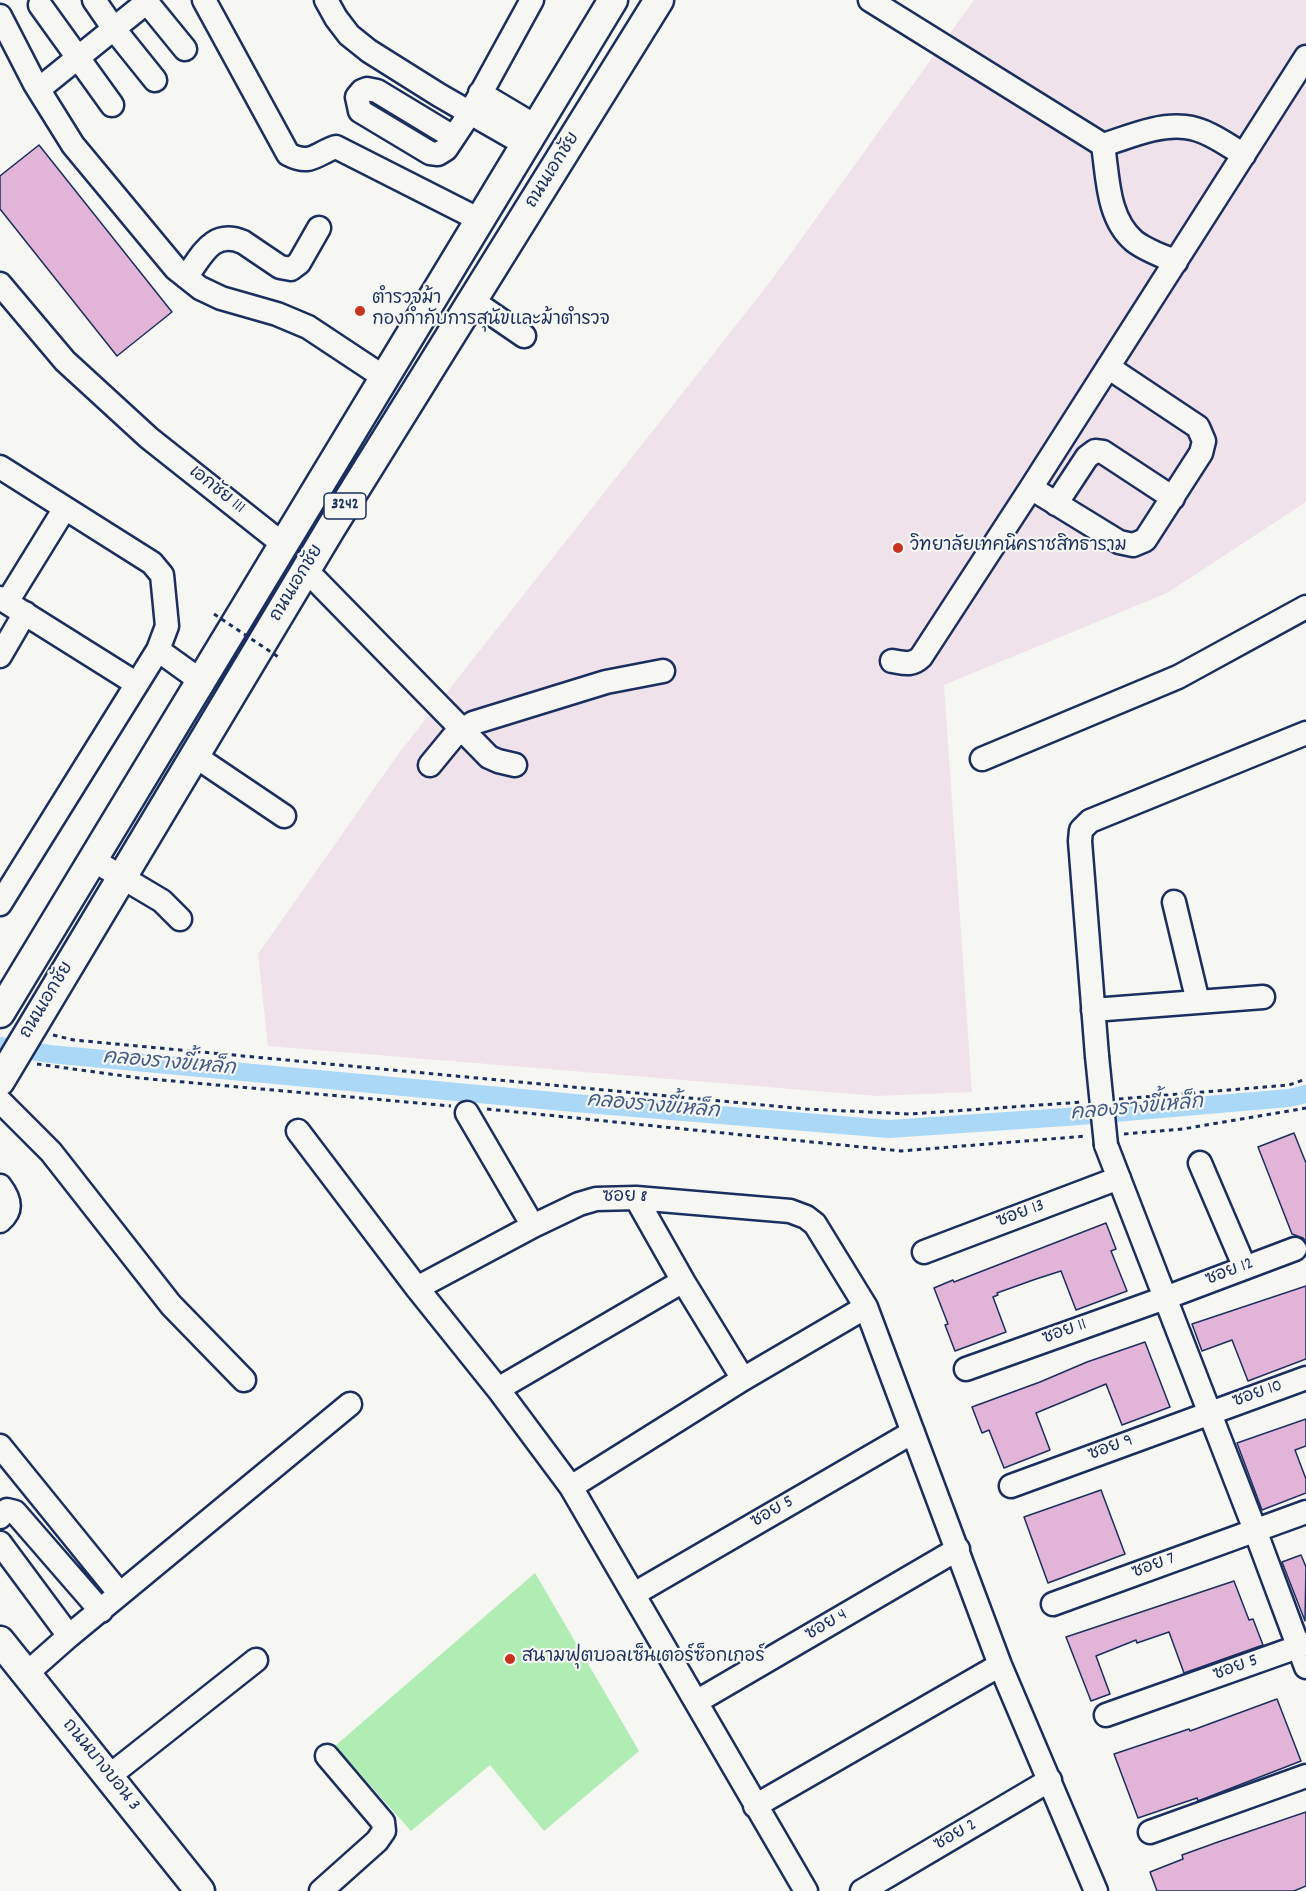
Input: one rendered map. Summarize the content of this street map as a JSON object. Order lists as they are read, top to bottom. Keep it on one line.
{"streets":{"main road":["ถนนเอกชัย","3242","ถนนบางบอน 3"],"street":["เอกชัย 111","ซอย 8","ซอย 13","ซอย 12","ซอย 11","ซอย 10","ซอย 9","ซอย 5","ซอย 7","ซอย 4","ซอย 2"]},"crossings":[["ถนนเอกชัย","เอกชัย 111"],["ซอย 12","ซอย 11"],["ซอย 10","ซอย 9"]],"water":["คลองรางขี้เหล็ก"],"places":["ตำรวจม้า กองกำกับการสุนัขและม้าตำรวจ","วิทยาลัยเทคนิคราชสิทธาราม","สนามฟุตบอลเซ็นเตอร์ซ็อกเกอร์"]}
